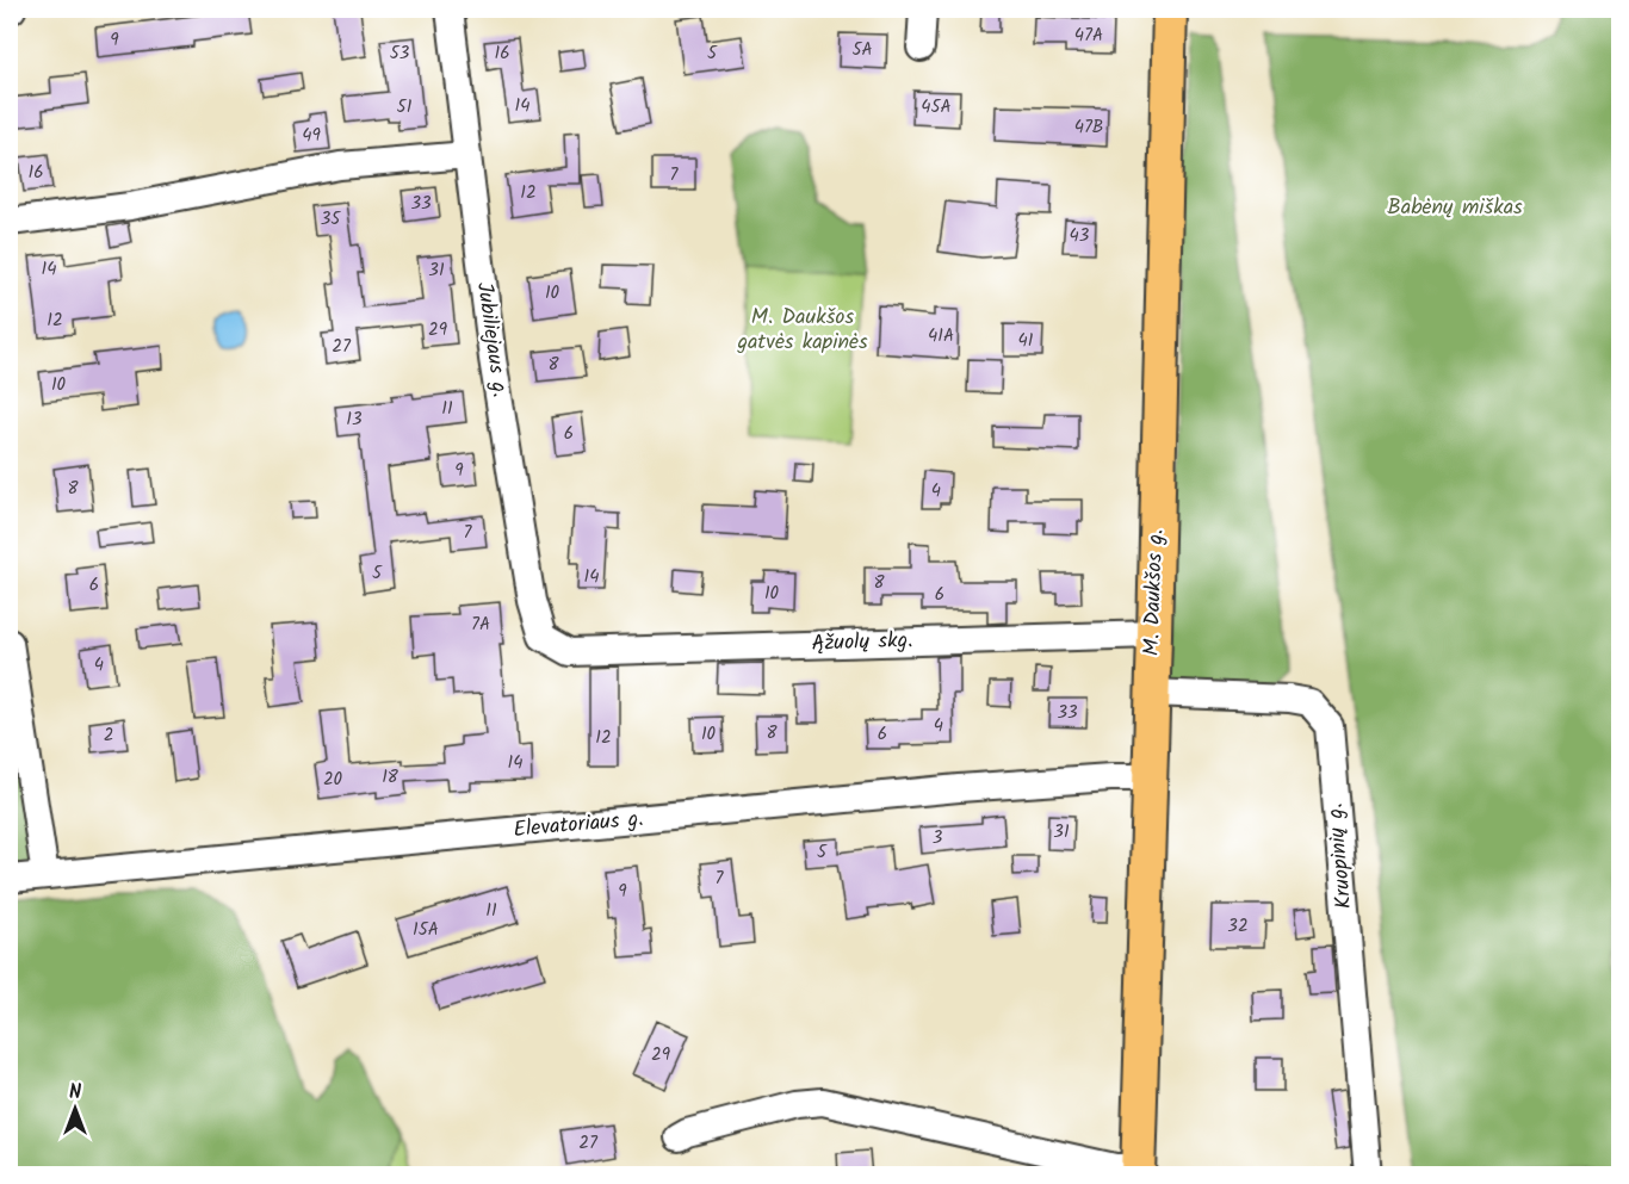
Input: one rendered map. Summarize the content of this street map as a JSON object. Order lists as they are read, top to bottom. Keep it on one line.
{"streets":{"main road":["M. Daukšos g."],"street":["Jubiliejaus g.","Ąžuolų skg.","Elevatoriaus g.","Kruopinių g."]},"crossings":[["Jubiliejaus g.","Ąžuolų skg."],["M. Daukšos g.","Ąžuolų skg."],["M. Daukšos g.","Elevatoriaus g."],["M. Daukšos g.","Kruopinių g."]],"parks":["Babėnų miškas","M. Daukšos gatvės kapinės"],"house_numbers":["47A","9","5A","53","16","5","14","51","45A","47B","49","16","7","12","33","35","43","14","31","10","12","29","41A","41","27","8","10","11","13","6","9","8","4","7","5","14","8","6","10","6","7A","4","33","4","8","10","6","2","12","14","18","20","31","3","5","7","9","11","32","15A","29","27"],"north":"top"}
